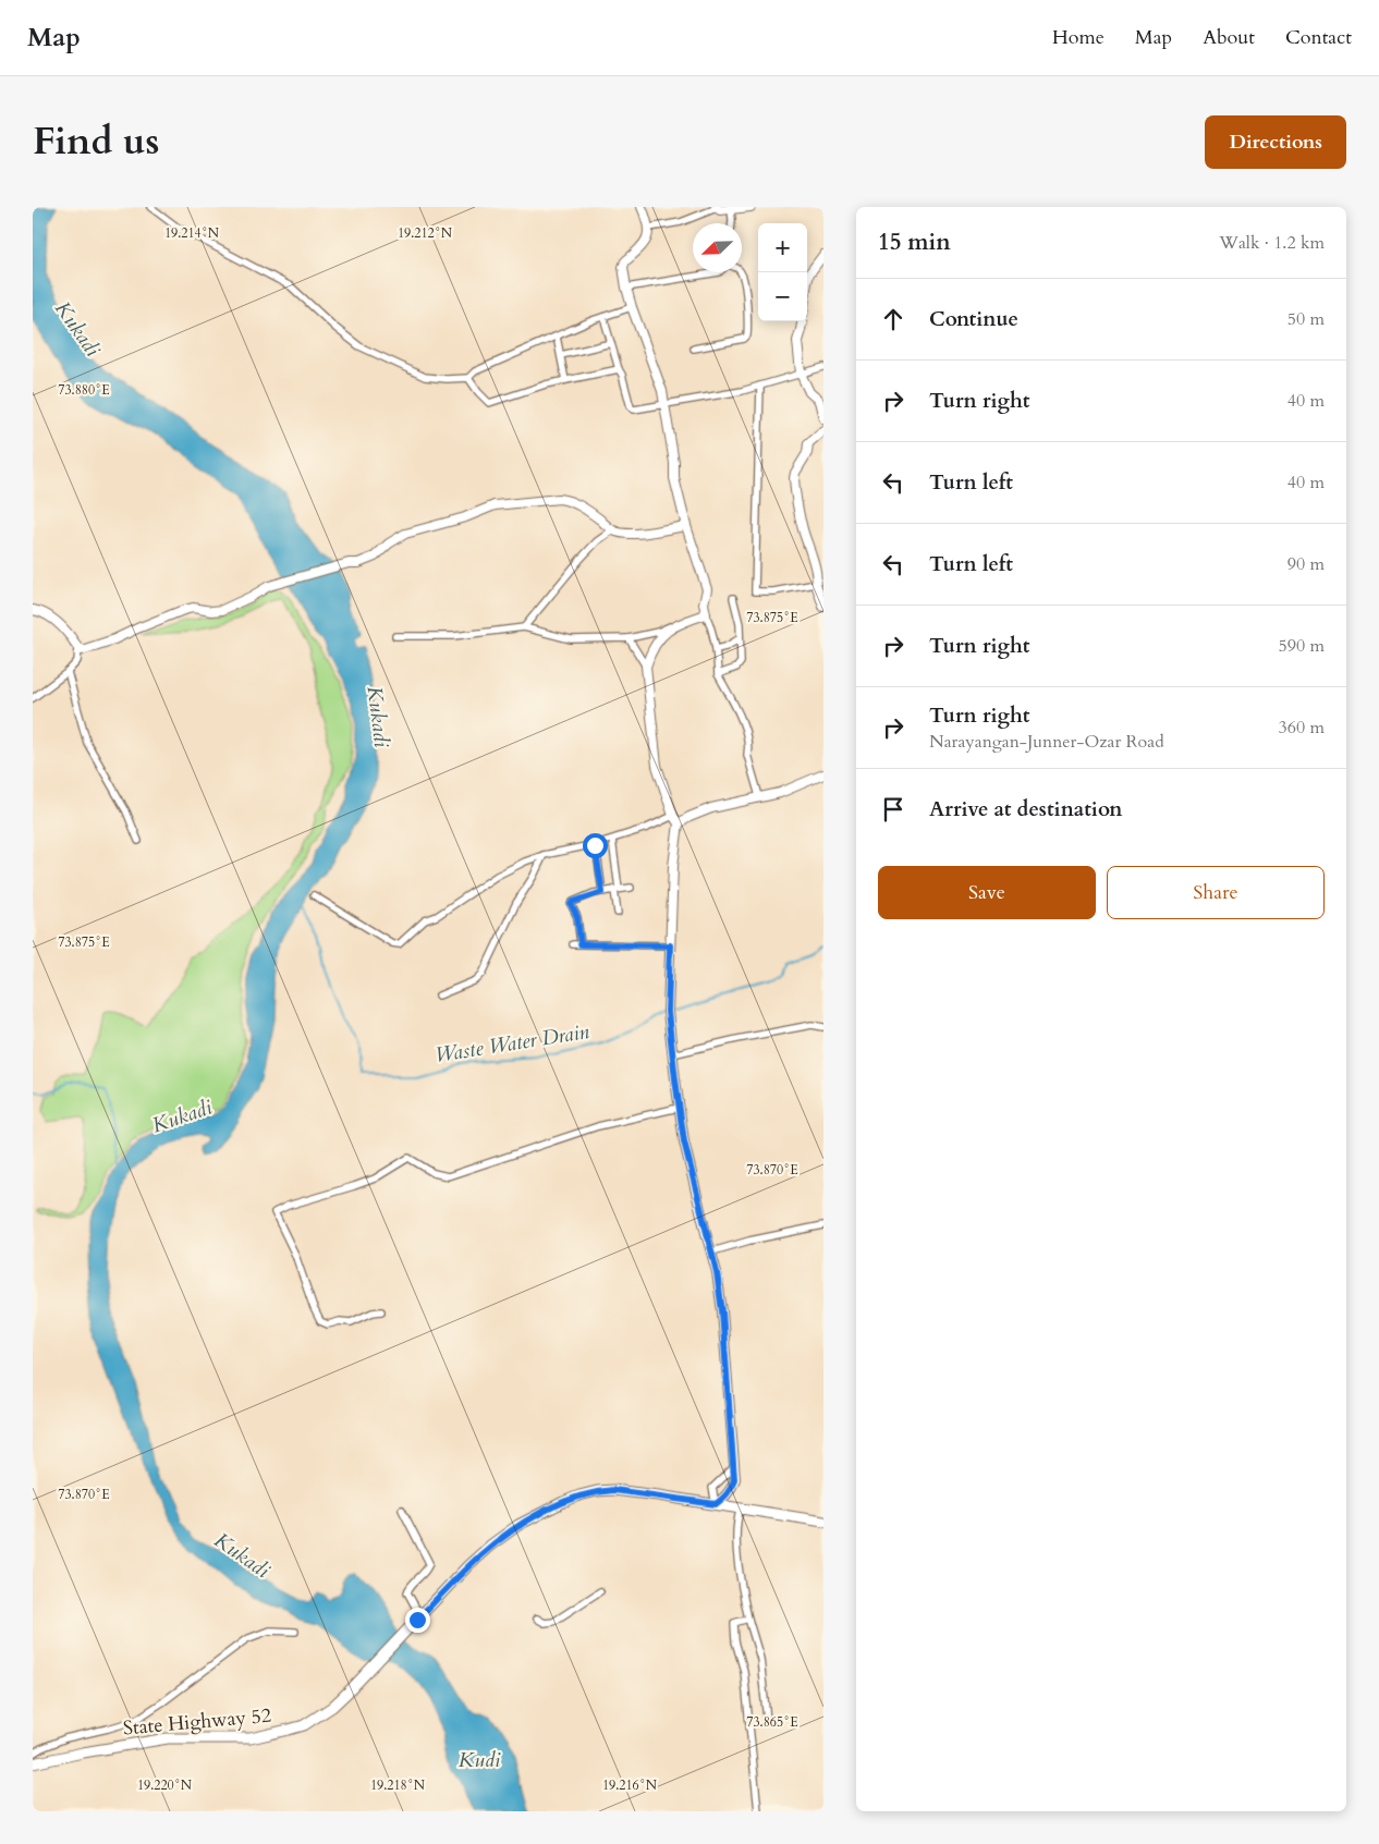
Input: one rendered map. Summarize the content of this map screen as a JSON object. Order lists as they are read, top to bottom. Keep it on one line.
{"streets":{"main road":["State Highway 52"]},"water":["Kukadi","Waste Water Drain","Kudi"],"north":"bottom left","page":{"header":"Map","nav":["Home","Map","About","Contact"],"title":"Find us","buttons":["Directions",["Save","Share"]],"heading":["15 min","Walk · 1.2 km"],"map_buttons":["+","−"],"list":[["Continue","50 m"],["Turn right","40 m"],["Turn left","40 m"],["Turn left","90 m"],["Turn right","590 m"],["Turn right","Narayangan-Junner-Ozar Road","360 m"],"Arrive at destination"]},"coordinates":["19.214°N","19.212°N","73.880°E","73.875°E","73.870°E","73.865°E","19.220°N","19.218°N","19.216°N"]}
